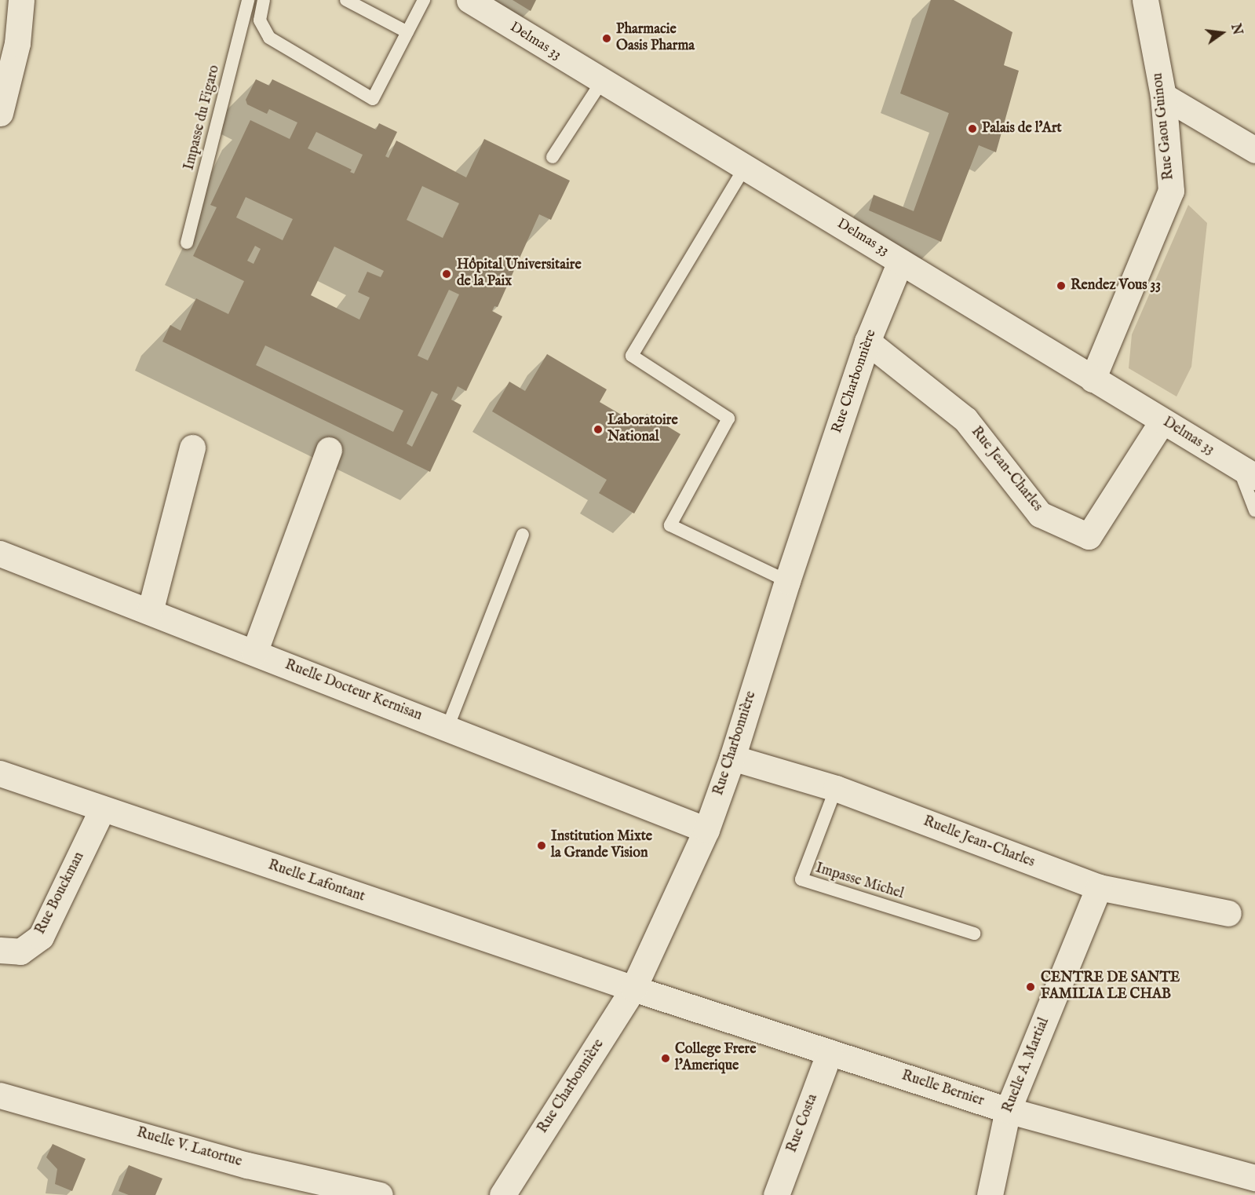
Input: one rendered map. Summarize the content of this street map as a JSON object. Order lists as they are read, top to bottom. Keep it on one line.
{"streets":{"street":["Delmas 33","Rue Gaou Guinou","Rue Charbonnière","Rue Jean-Charles","Ruelle Docteur Kernisan","Ruelle Jean-Charles","Ruelle Lafontant","Rue Bouckman","Ruelle A. Martial","Ruelle Bernier","Rue Costa","Ruelle V. Latortue"],"lane":["Impasse du Figaro","Impasse Michel"]},"crossings":[["Delmas 33","Rue Gaou Guinou"],["Delmas 33","Rue Charbonnière"],["Delmas 33","Rue Jean-Charles"],["Rue Charbonnière","Rue Jean-Charles"],["Rue Charbonnière","Ruelle Docteur Kernisan"],["Rue Charbonnière","Ruelle Jean-Charles"],["Rue Charbonnière","Ruelle Lafontant"],["Rue Charbonnière","Ruelle Bernier"],["Ruelle Jean-Charles","Impasse Michel"],["Ruelle Jean-Charles","Ruelle A. Martial"],["Ruelle Lafontant","Rue Bouckman"],["Ruelle Lafontant","Ruelle Bernier"],["Ruelle A. Martial","Ruelle Bernier"],["Ruelle Bernier","Rue Costa"]],"places":["Pharmacie Oasis Pharma","Palais de l'Art","Hôpital Universitaire de la Paix","Rendez Vous 33","Laboratoire National","Institution Mixte la Grande Vision","CENTRE DE SANTE FAMILIA LE CHAB","College Frere l'Amerique"],"north":"right"}
